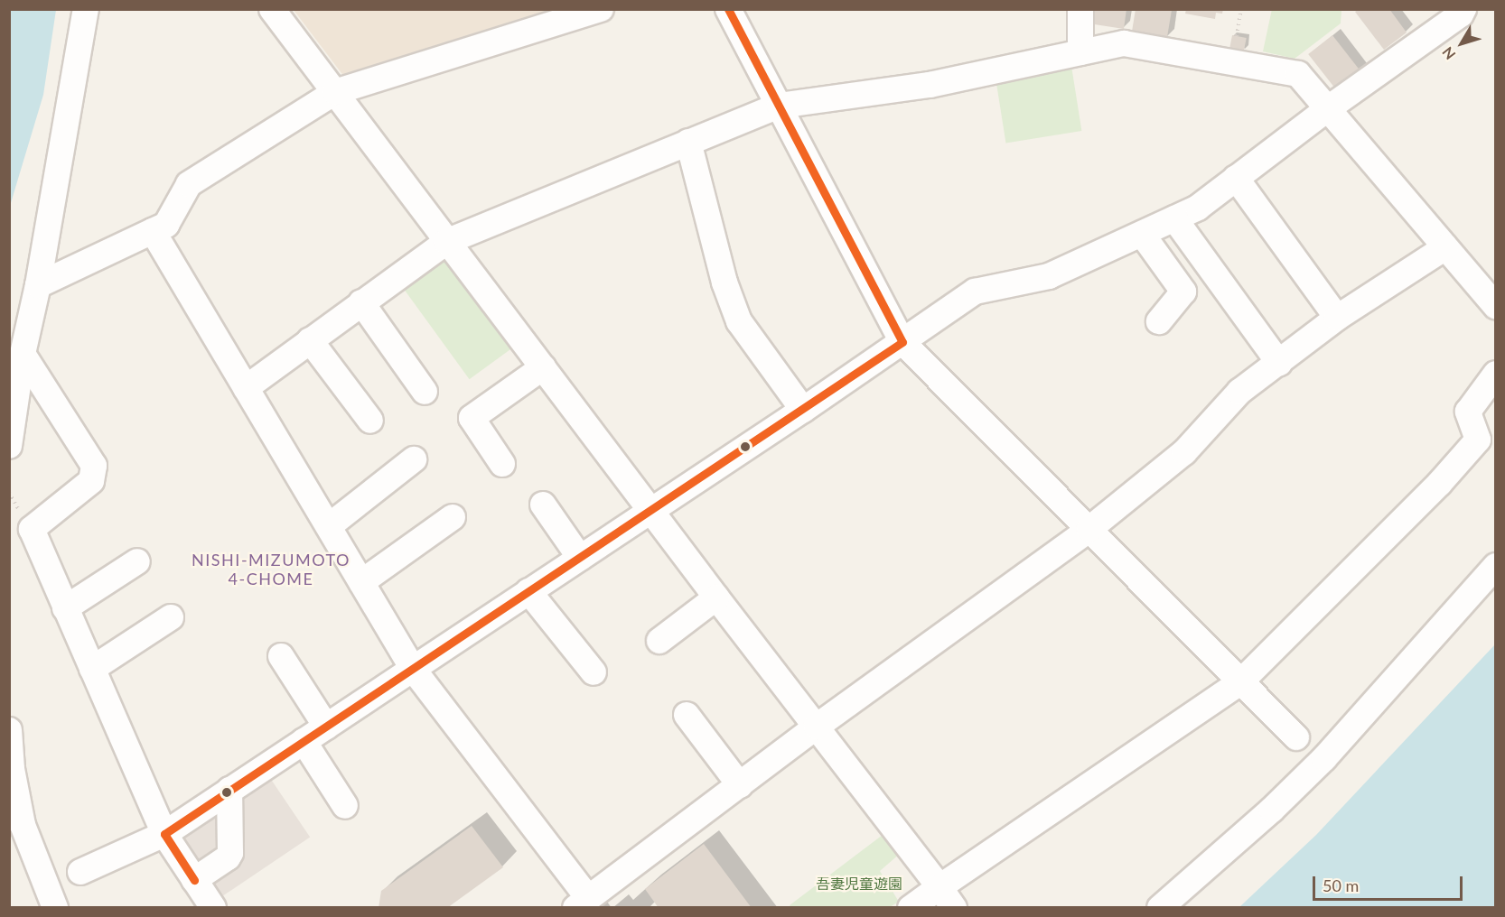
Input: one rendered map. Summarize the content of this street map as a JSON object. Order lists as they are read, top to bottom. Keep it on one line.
{"districts":["NISHI-MIZUMOTO 4-CHOME"],"parks":["吾妻児童遊園"],"scale_bar":"50 m","north":"bottom left"}
